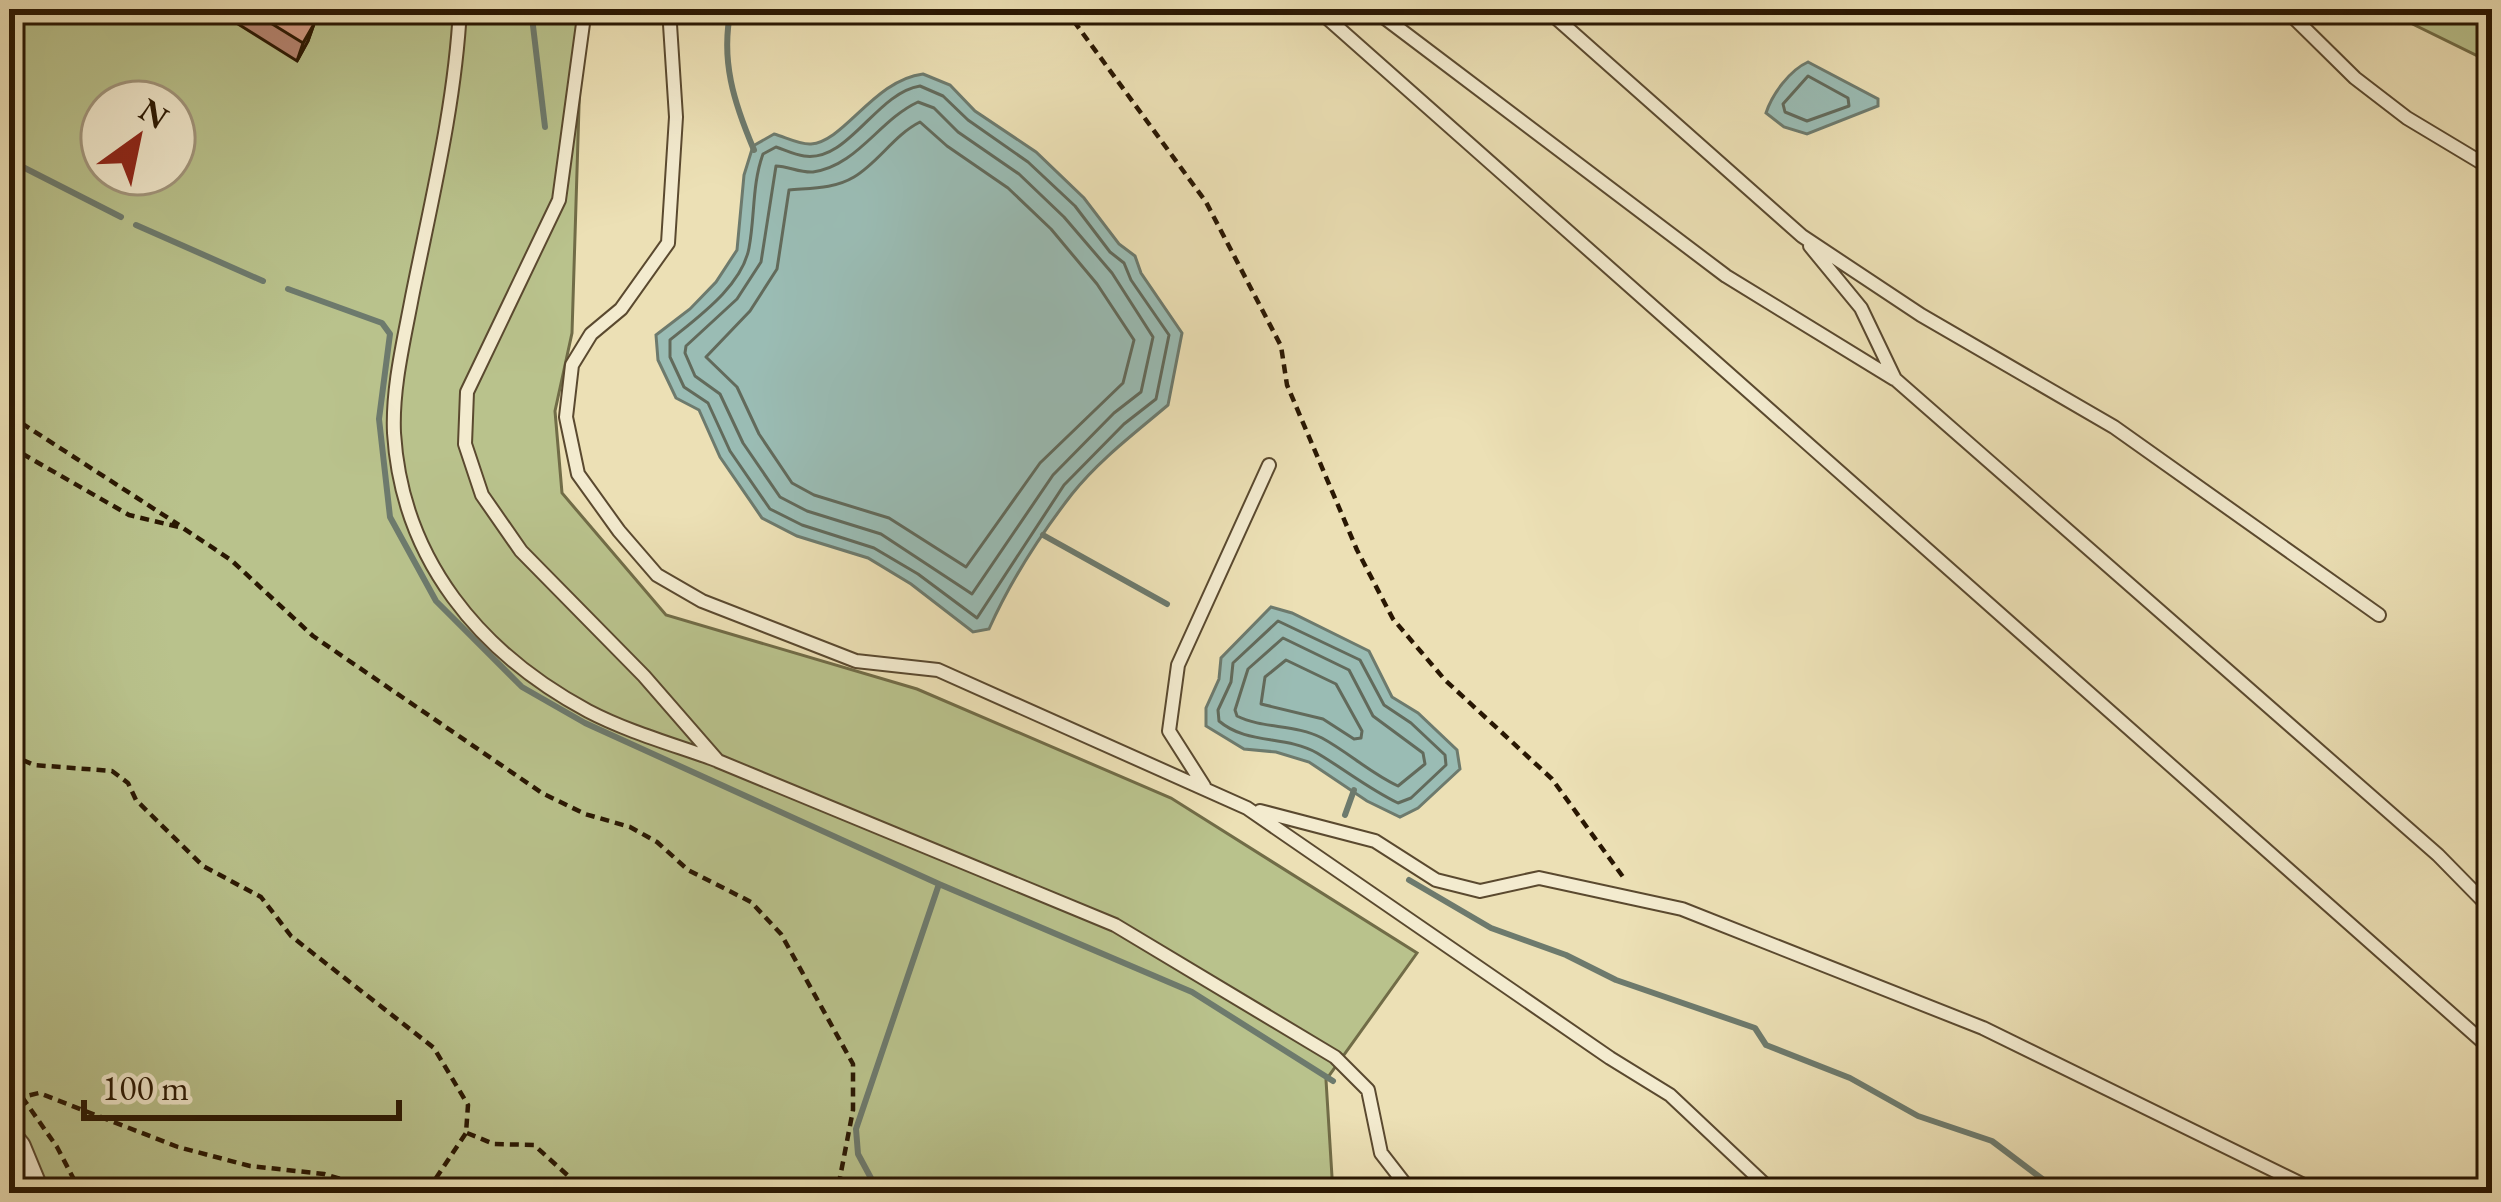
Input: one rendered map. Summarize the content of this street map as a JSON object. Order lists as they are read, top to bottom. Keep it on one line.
{"scale_bar":"100 m","north":"top right"}
